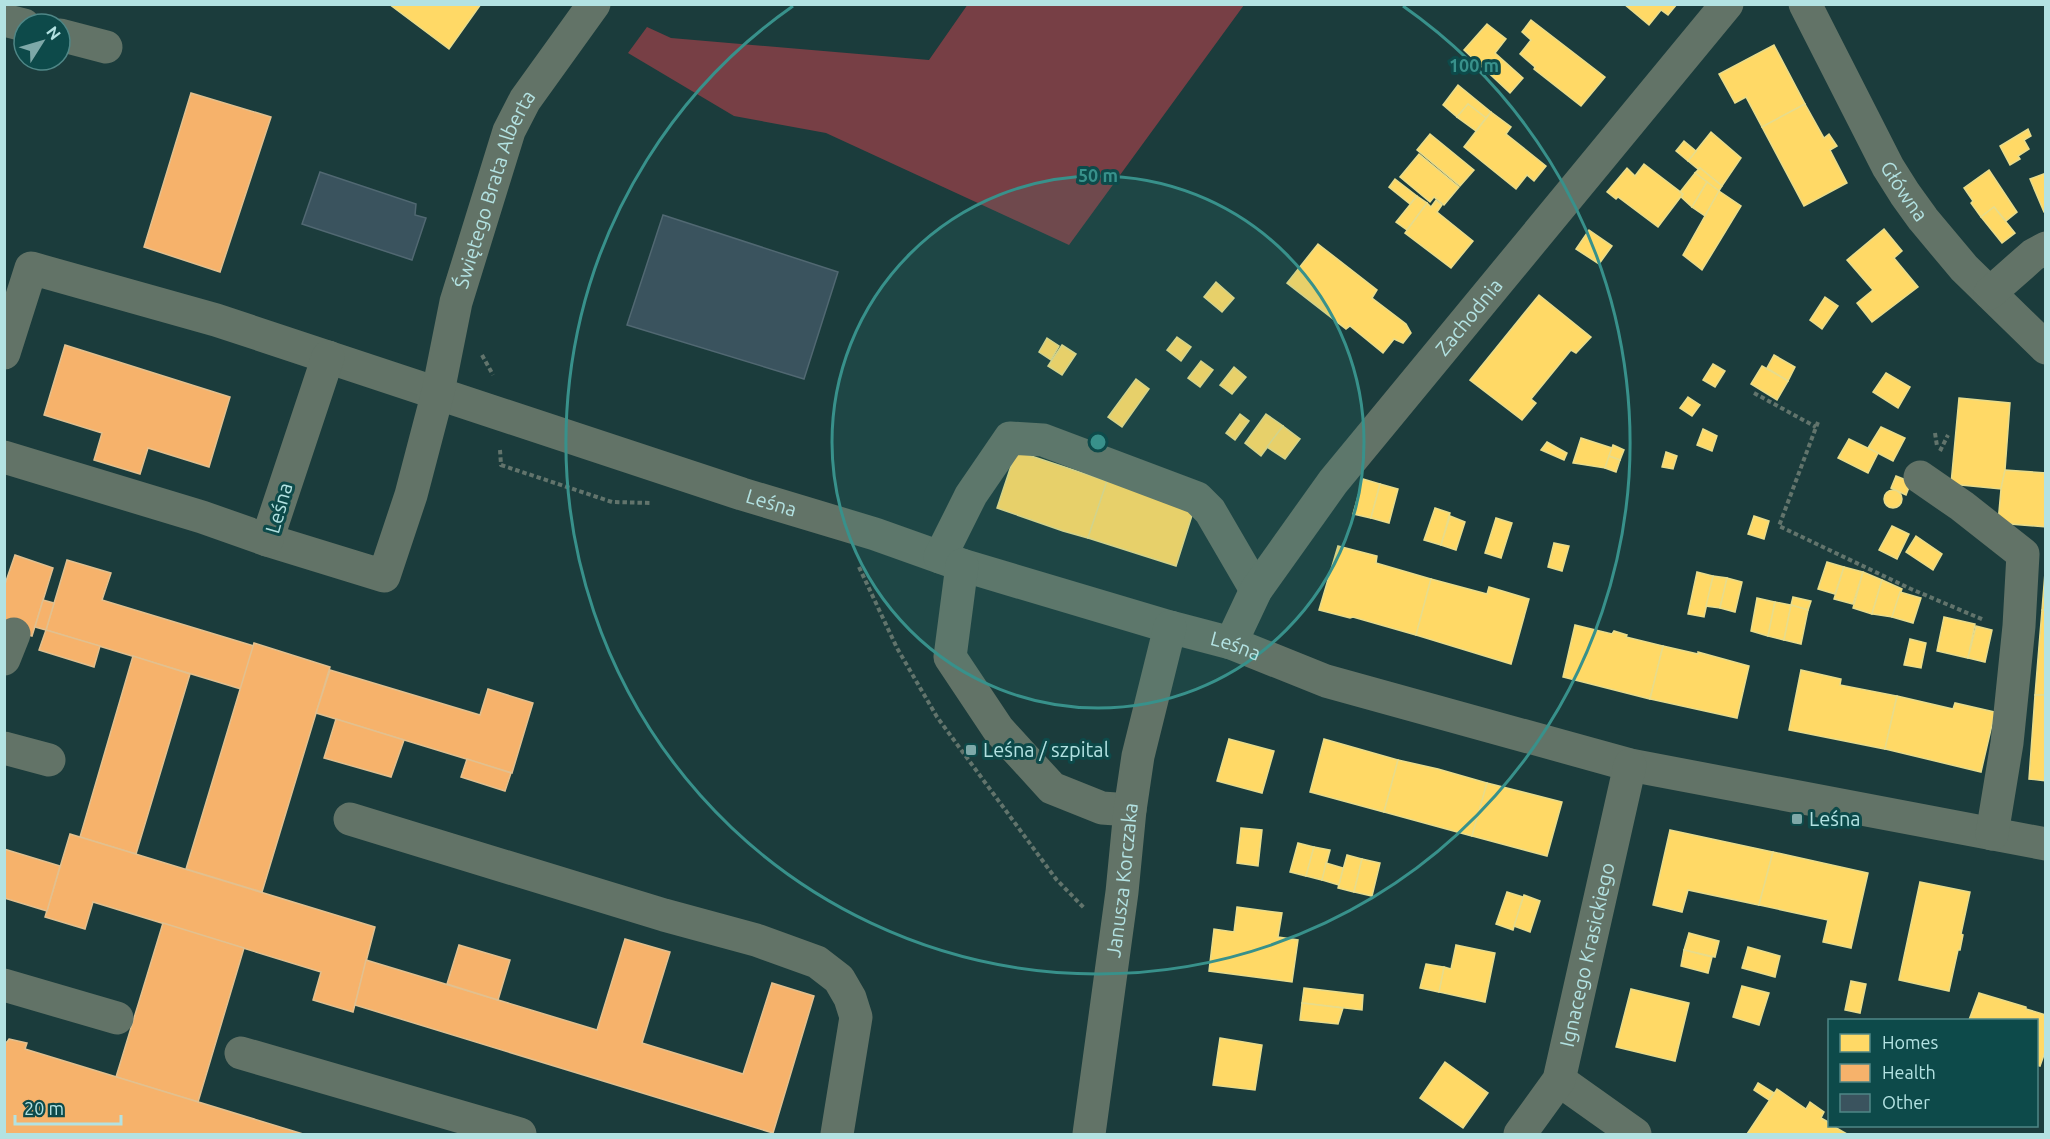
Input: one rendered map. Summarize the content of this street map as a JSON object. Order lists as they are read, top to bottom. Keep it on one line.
{"streets":{"street":["Świętego Brata Alberta","Główna","Zachodnia","Leśna","Janusza Korczaka","Ignacego Krasickiego"]},"crossings":[["Świętego Brata Alberta","Leśna"],["Zachodnia","Leśna"],["Leśna","Janusza Korczaka"],["Leśna","Ignacego Krasickiego"]],"places":{"transit":["Leśna / szpital","Leśna"]},"legend":["Homes","Health","Other"],"scale_bar":"20 m","north":"top right","rings":["100 m","50 m"]}
